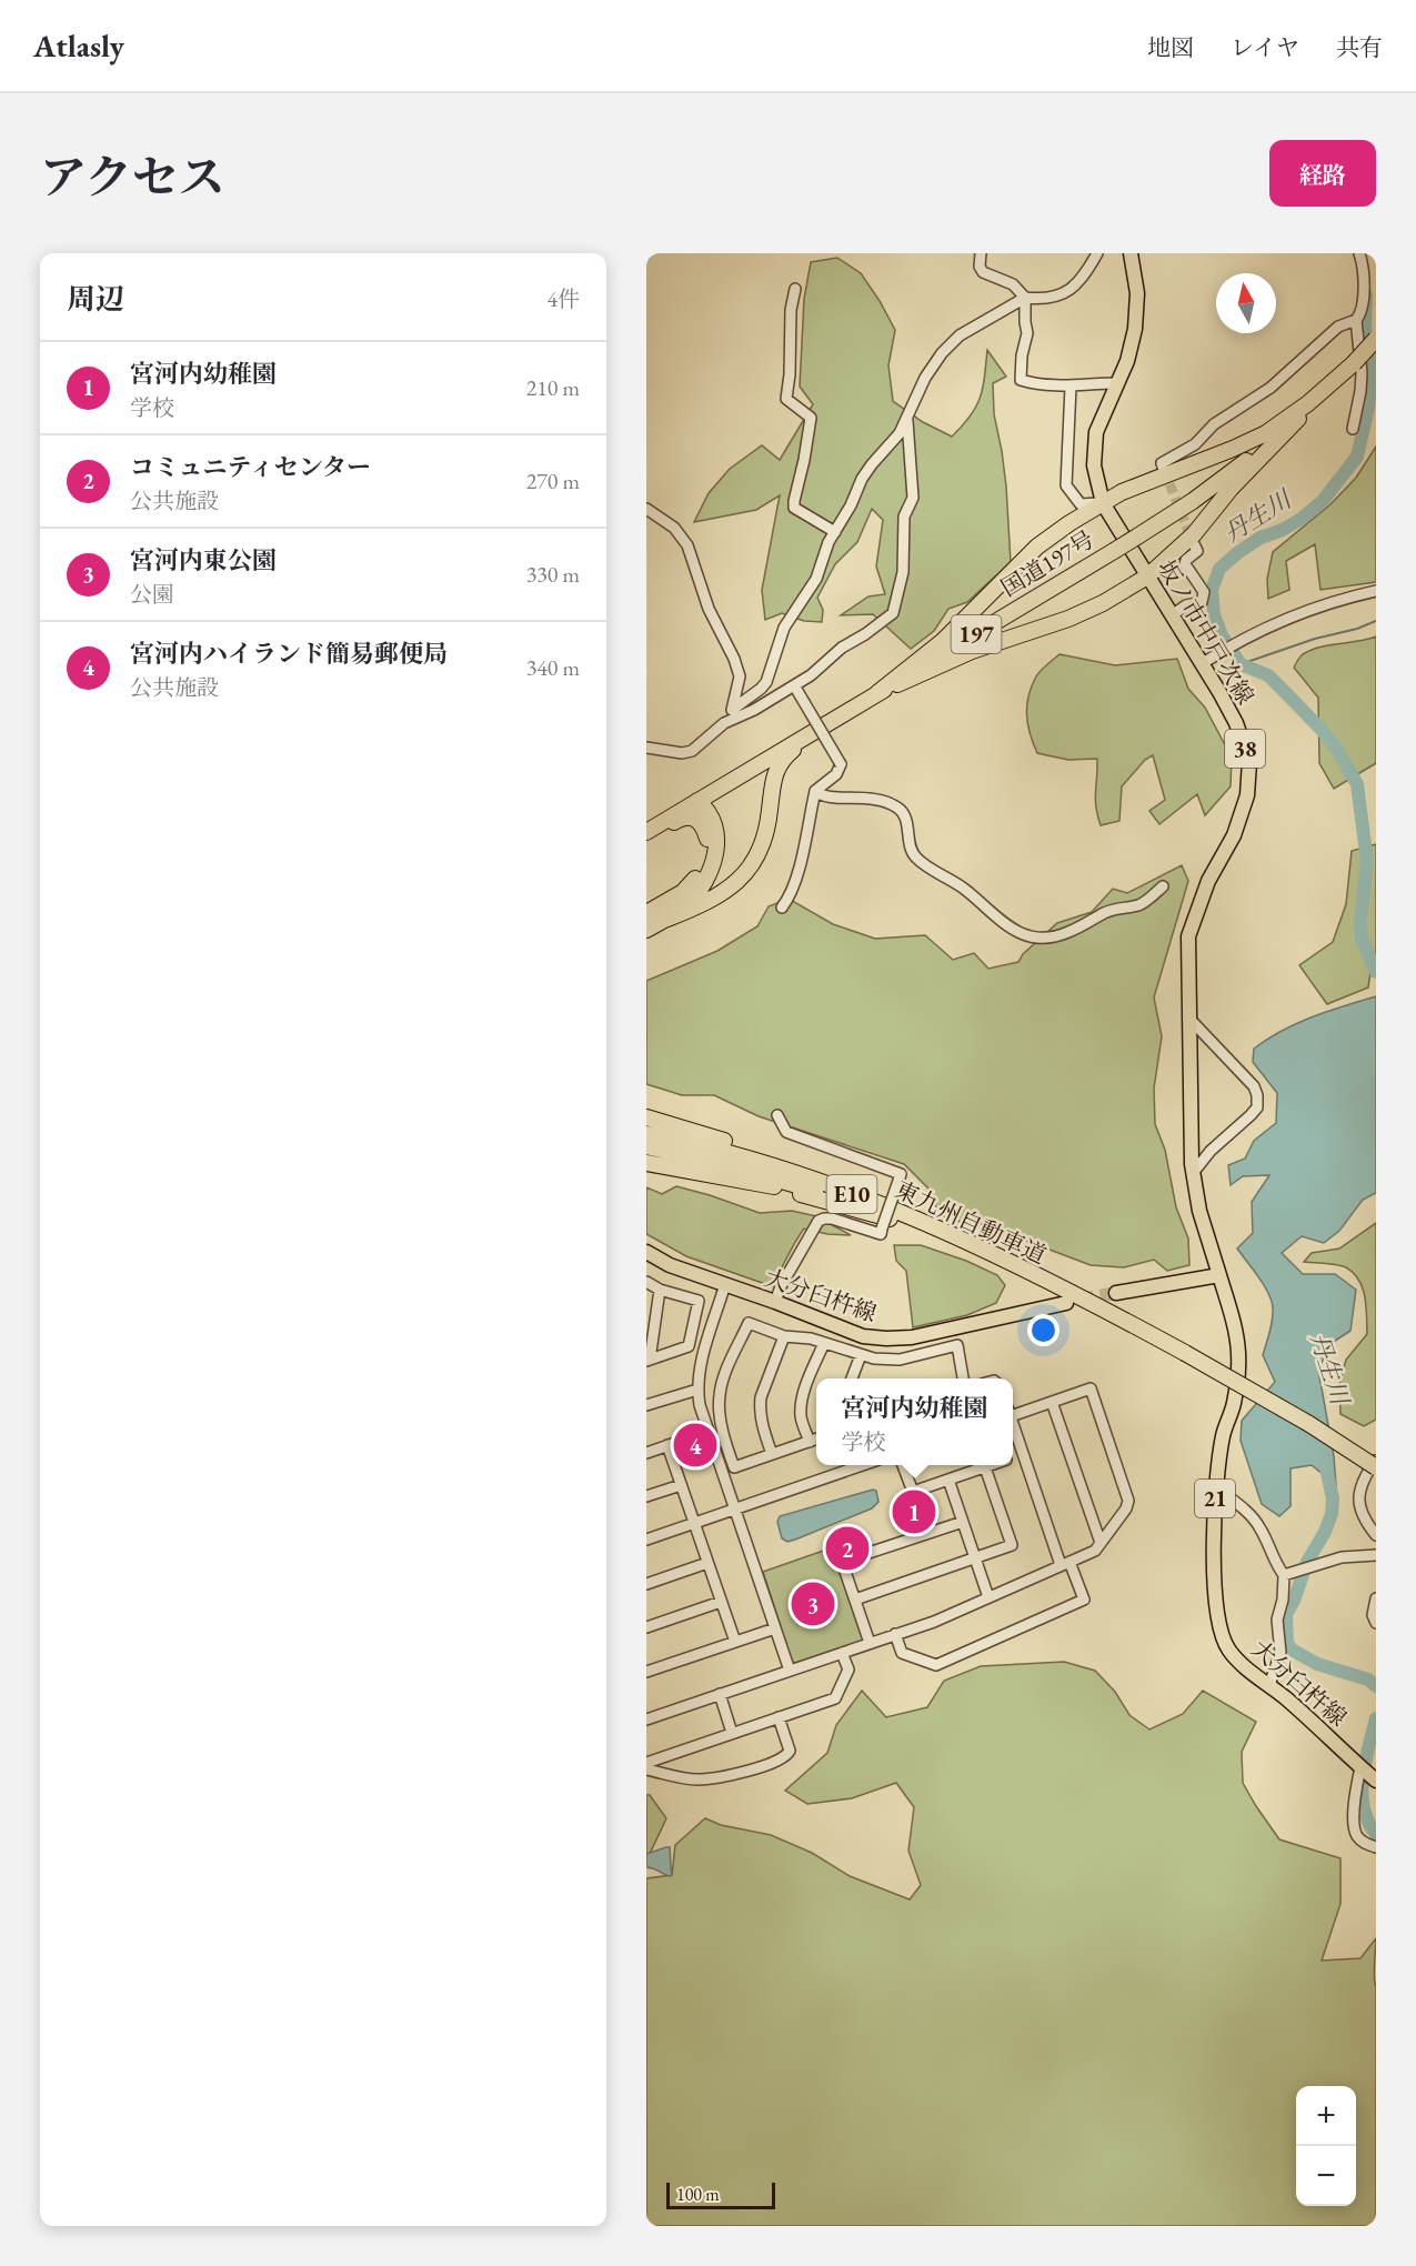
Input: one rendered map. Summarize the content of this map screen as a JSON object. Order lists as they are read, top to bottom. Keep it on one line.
{"streets":{"highway":["国道197号","197","E10","東九州自動車道"],"main road":["坂ノ市中戸次線","38","大分臼杵線","21"]},"crossings":[["坂ノ市中戸次線","大分臼杵線"]],"water":["丹生川"],"scale_bar":"100 m","north":"top","page":{"header":"Atlasly","nav":["地図","レイヤ","共有"],"title":"アクセス","buttons":"経路","heading":["周辺","4件"],"list":[{"mark":"1","name":"宮河内幼稚園","note":"学校","value":"210 m"},{"mark":"2","name":"コミュニティセンター","note":"公共施設","value":"270 m"},{"mark":"3","name":"宮河内東公園","note":"公園","value":"330 m"},{"mark":"4","name":"宮河内ハイランド簡易郵便局","note":"公共施設","value":"340 m"}],"popup":["宮河内幼稚園","学校"],"pins":["4","1","2","3"],"map_buttons":["+","−"],"scale":"100 m"}}
